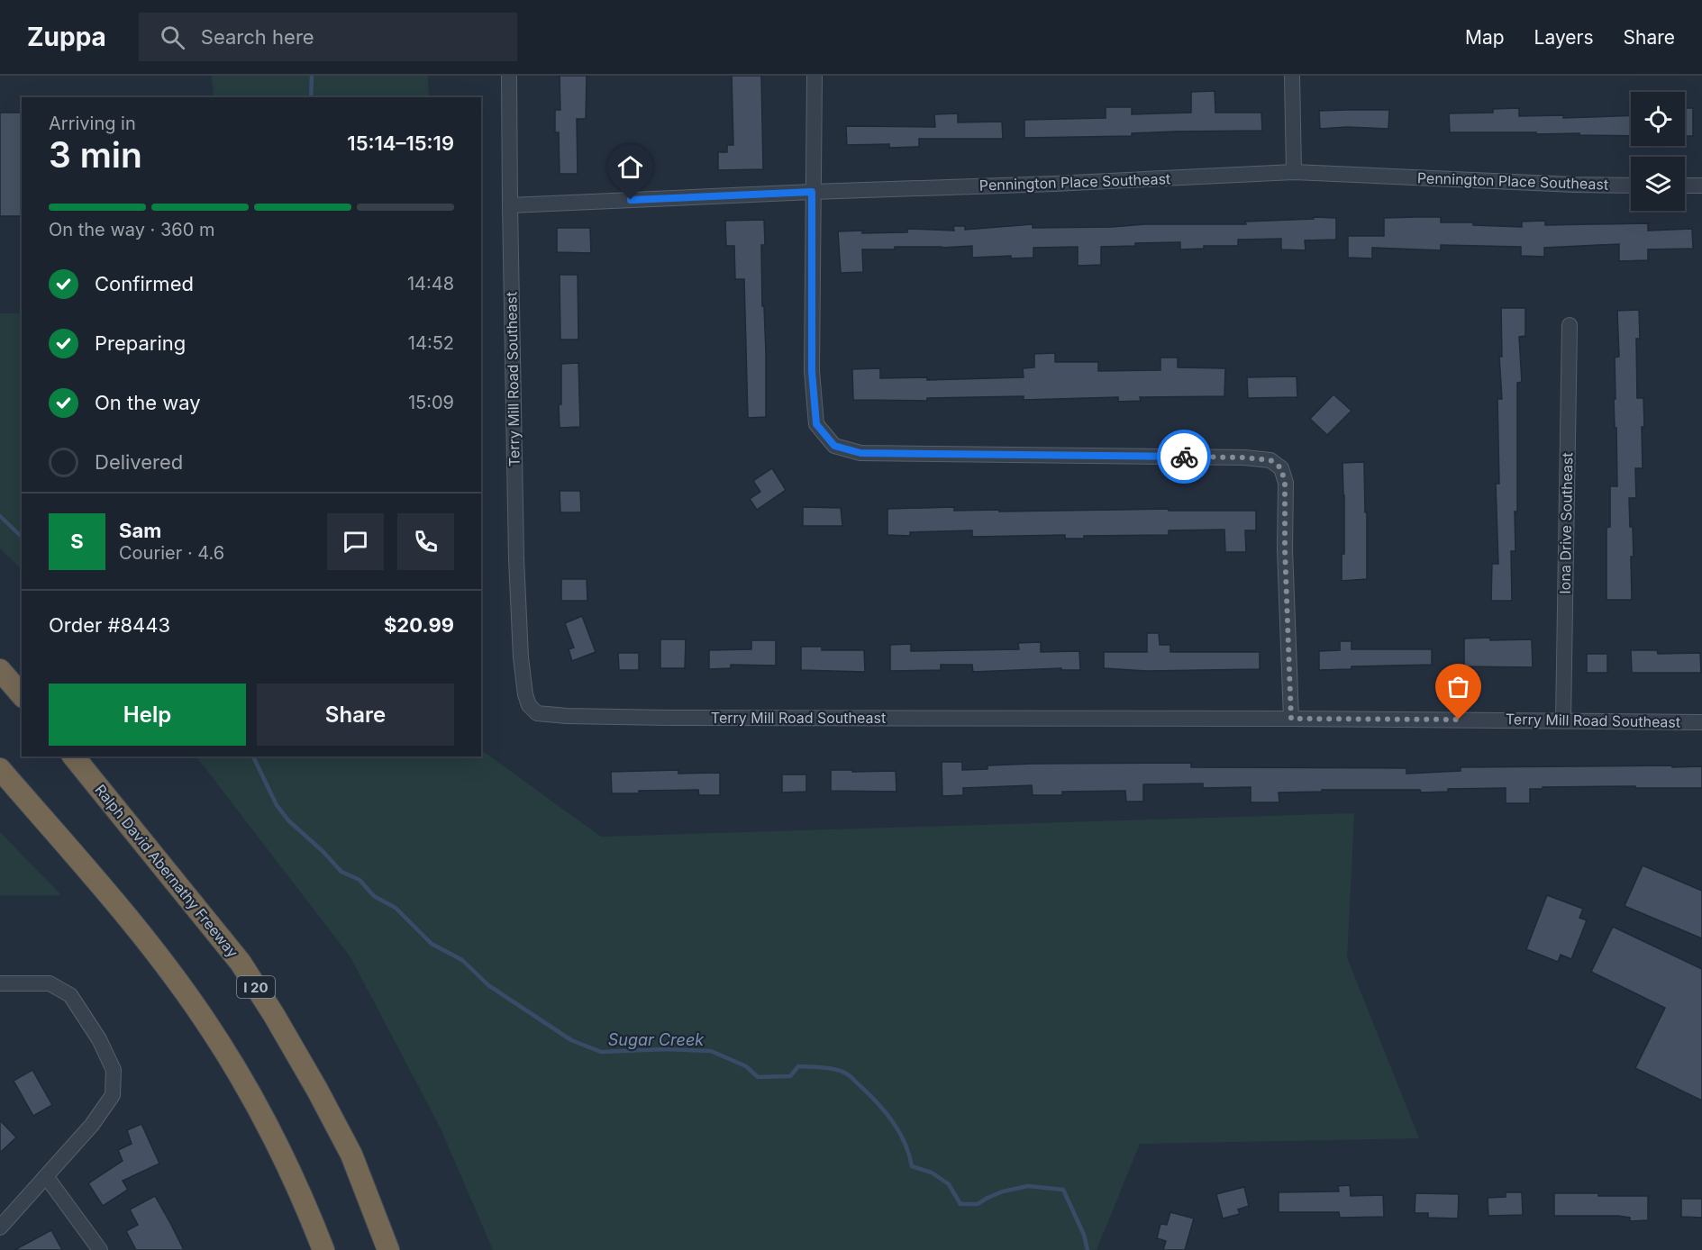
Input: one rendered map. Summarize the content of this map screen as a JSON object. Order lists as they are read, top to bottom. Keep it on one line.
{"streets":{"highway":["Ralph David Abernathy Freeway","I 20"],"street":["Pennington Place Southeast","Terry Mill Road Southeast","Iona Drive Southeast"]},"crossings":[["Pennington Place Southeast","Terry Mill Road Southeast"],["Terry Mill Road Southeast","Iona Drive Southeast"]],"water":["Sugar Creek"],"page":{"header":"Zuppa","search":"Search here","nav":["Map","Layers","Share"],"heading":["3 min","Arriving in","15:14–15:19"],"panel":["Sam","Courier · 4.6","Order #8443","$20.99"],"bar":"On the way · 360 m","list":[["Confirmed","14:48"],["Preparing","14:52"],["On the way","15:09"],"Delivered"],"round":"S","buttons":["Help","Share"]}}
